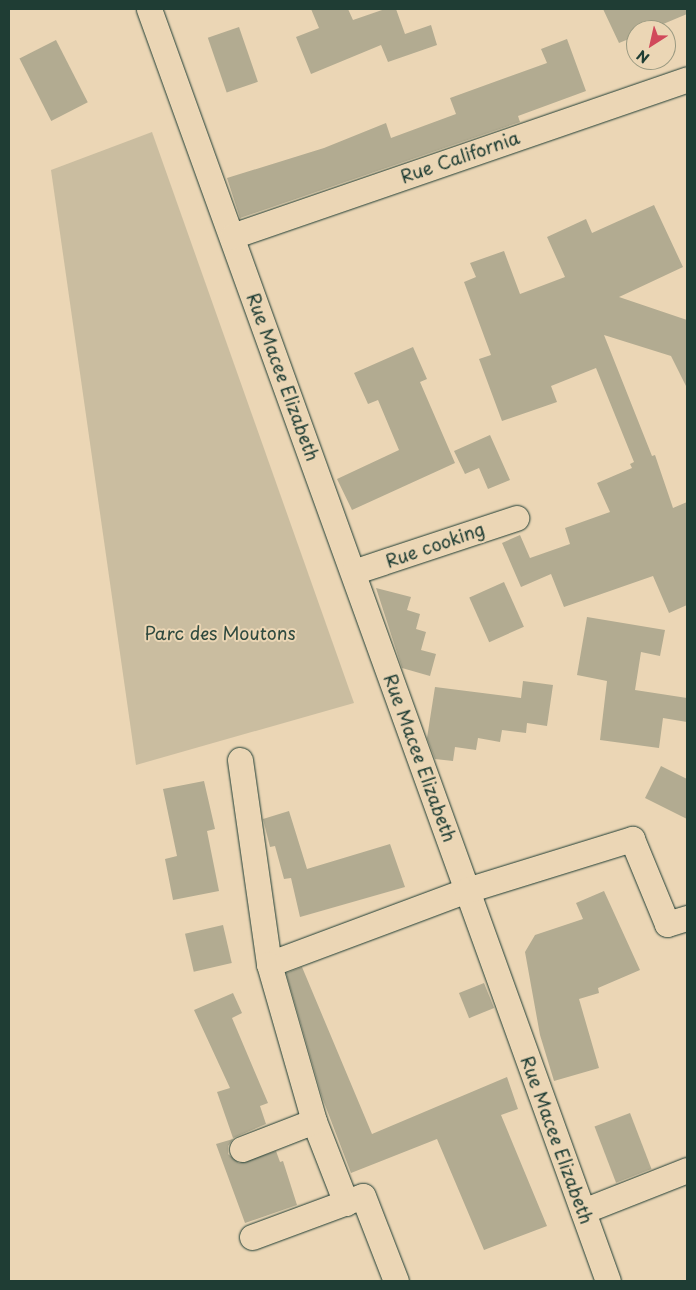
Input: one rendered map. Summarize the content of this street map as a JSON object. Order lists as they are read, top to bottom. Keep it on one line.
{"streets":{"street":["Rue California","Rue Macee Elizabeth","Rue cooking"]},"crossings":[["Rue California","Rue Macee Elizabeth"],["Rue Macee Elizabeth","Rue cooking"]],"parks":["Parc des Moutons"],"north":"bottom left"}
